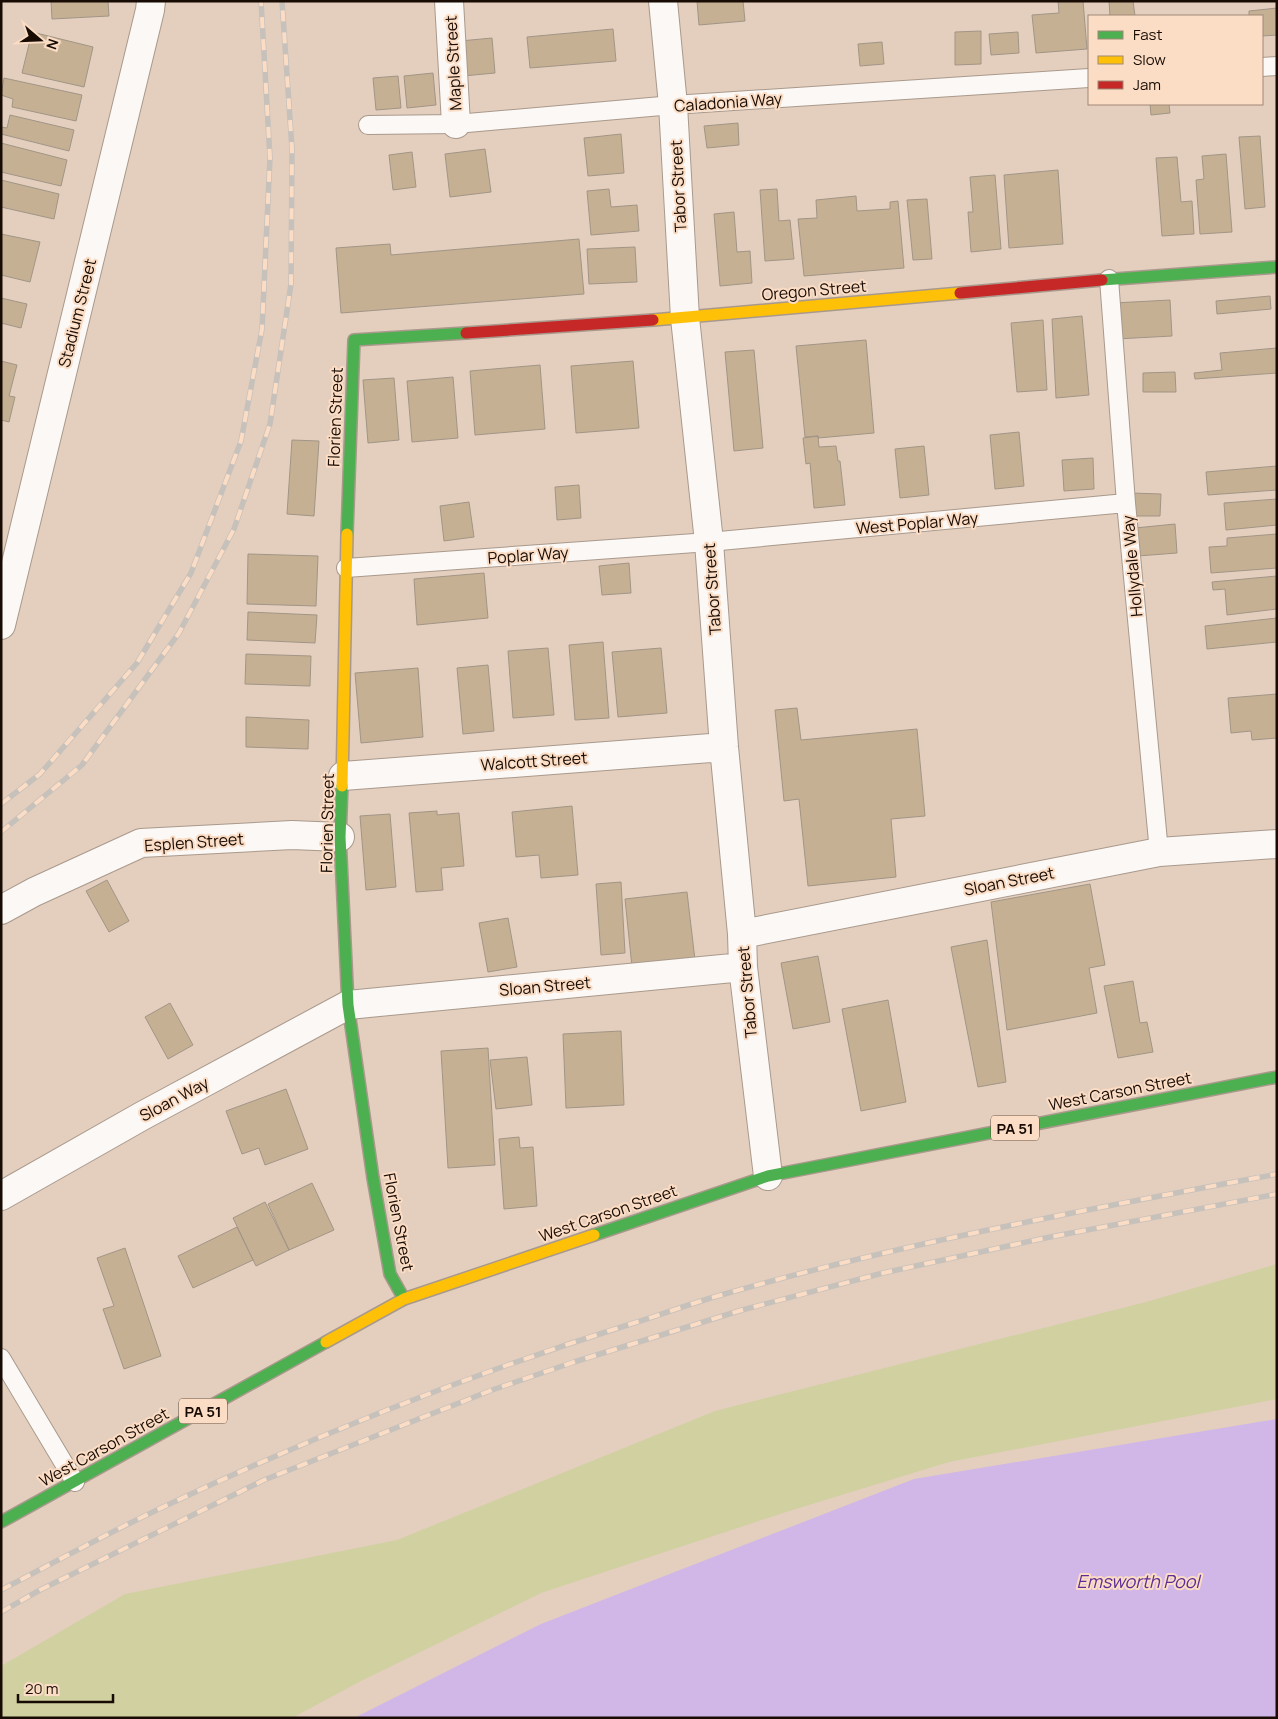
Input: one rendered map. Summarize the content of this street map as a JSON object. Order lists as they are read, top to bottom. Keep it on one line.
{"streets":{"street":["Maple Street","Tabor Street","Oregon Street","Stadium Street","Florien Street","Walcott Street","Esplen Street","Sloan Street","West Carson Street","Sloan Way","PA 51"],"lane":["Caladonia Way","West Poplar Way","Poplar Way","Hollydale Way"]},"crossings":[["Maple Street","Caladonia Way"],["Caladonia Way","Tabor Street"],["Tabor Street","Oregon Street"],["Tabor Street","West Poplar Way"],["Tabor Street","Poplar Way"],["Tabor Street","Walcott Street"],["Tabor Street","Sloan Street"],["Tabor Street","West Carson Street"],["Oregon Street","Florien Street"],["Oregon Street","Hollydale Way"],["Florien Street","Poplar Way"],["Florien Street","Walcott Street"],["Florien Street","Esplen Street"],["Florien Street","Sloan Street"],["Florien Street","West Carson Street"],["Florien Street","Sloan Way"],["West Poplar Way","Poplar Way"],["West Poplar Way","Hollydale Way"],["Hollydale Way","Sloan Street"],["Sloan Street","Sloan Way"]],"water":["Emsworth Pool"],"legend":["Fast","Slow","Jam"],"scale_bar":"20 m","north":"right"}
